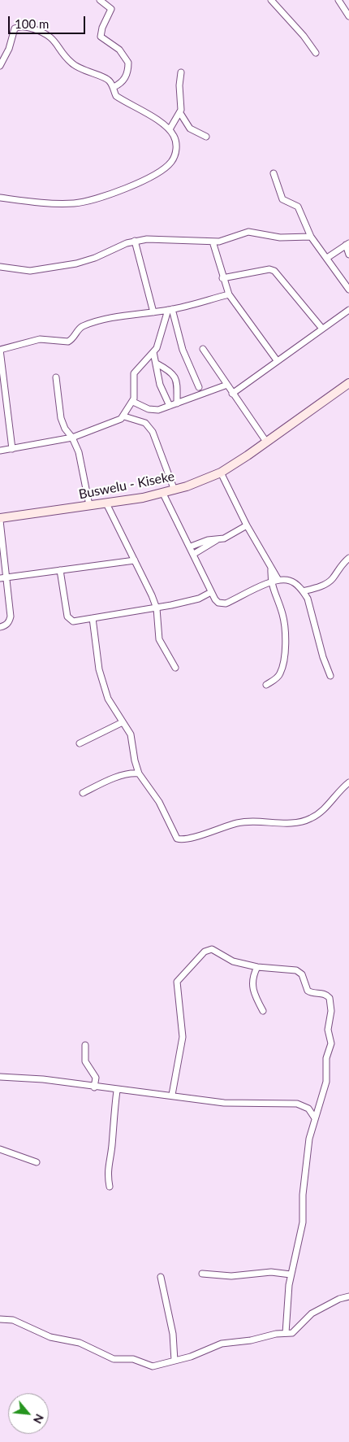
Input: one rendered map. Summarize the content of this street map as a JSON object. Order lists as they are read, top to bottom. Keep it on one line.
{"streets":{"main road":["Buswelu - Kiseke"]},"scale_bar":"100 m","north":"bottom right"}
